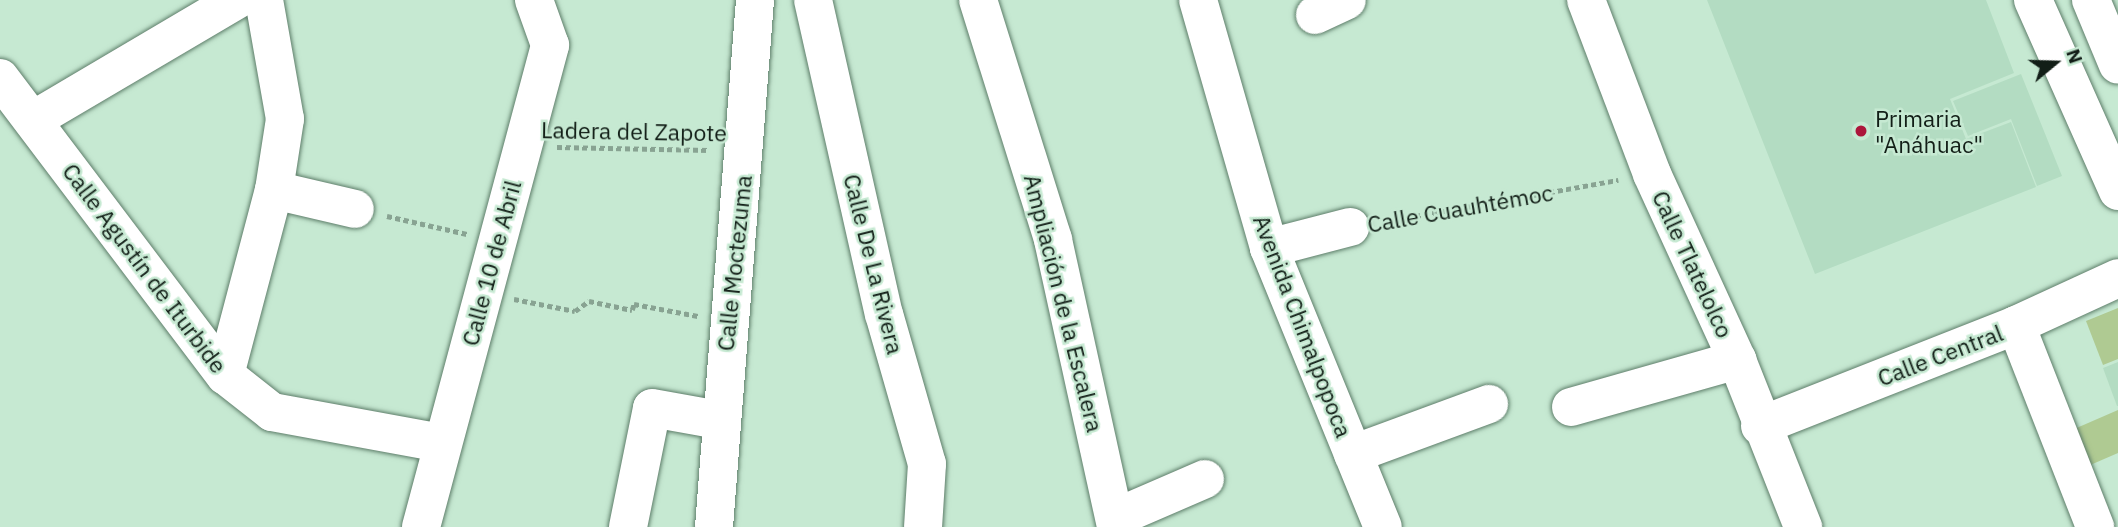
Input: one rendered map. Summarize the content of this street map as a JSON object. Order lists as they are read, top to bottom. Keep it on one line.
{"streets":{"street":["Calle Cuauhtémoc","Calle 10 de Abril","Calle Moctezuma","Calle De La Rivera","Calle Tlatelolco","Calle Agustín de Iturbide","Ampliación de la Escalera","Avenida Chimalpopoca","Calle Central"],"path":["Ladera del Zapote"]},"crossings":[["Ladera del Zapote","Calle 10 de Abril"],["Ladera del Zapote","Calle Moctezuma"],["Calle Cuauhtémoc","Calle Tlatelolco"],["Calle Cuauhtémoc","Avenida Chimalpopoca"],["Calle 10 de Abril","Calle Agustín de Iturbide"],["Calle Tlatelolco","Calle Central"]],"places":["Primaria \"Anáhuac\""],"north":"right"}
